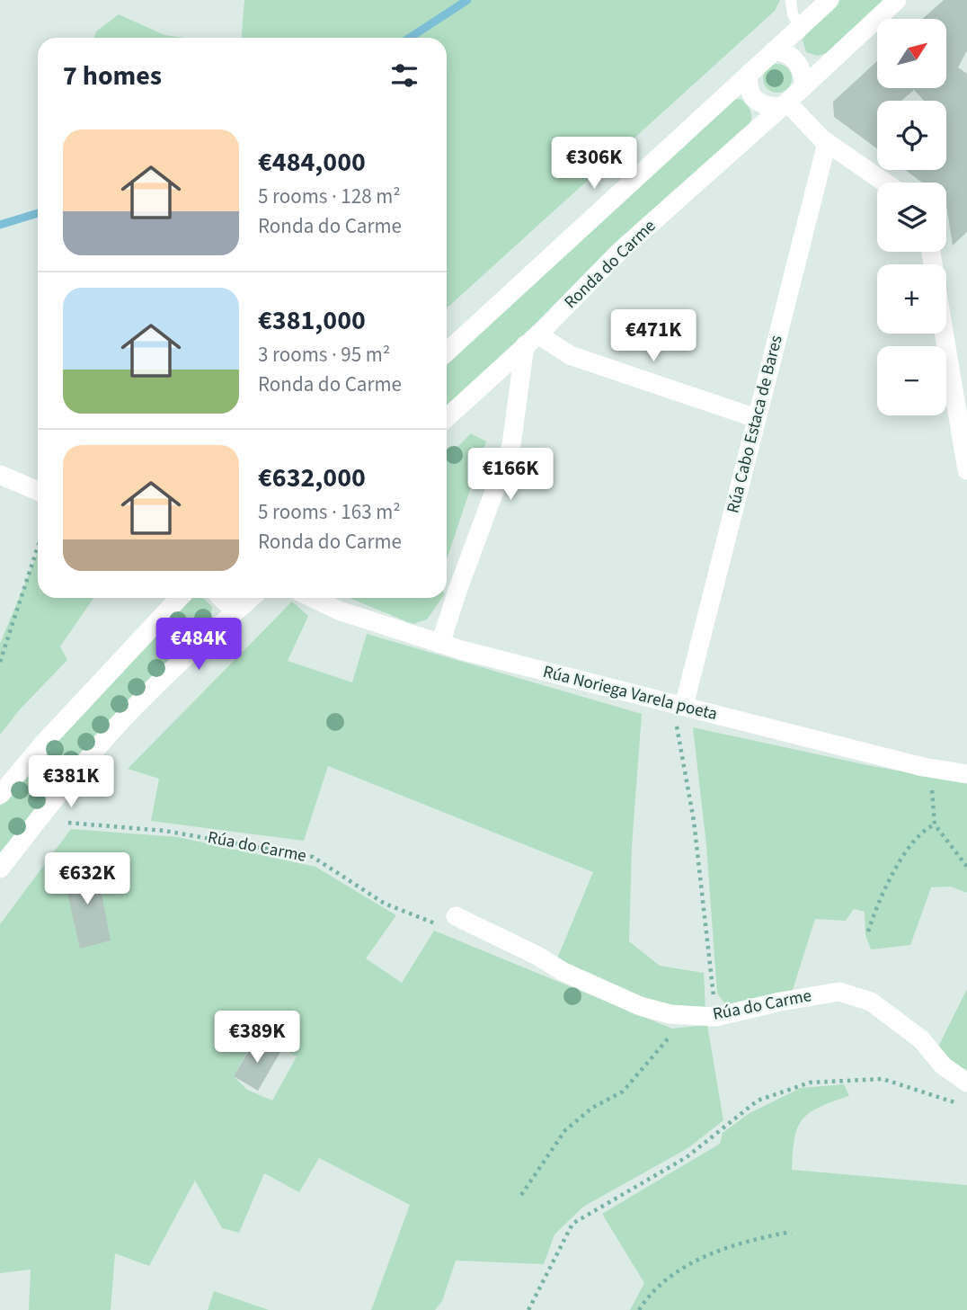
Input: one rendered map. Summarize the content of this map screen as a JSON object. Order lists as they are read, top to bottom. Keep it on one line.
{"streets":{"street":["Ronda do Carme","Rúa Cabo Estaca de Bares","Rúa Noriega Varela poeta","Rúa do Carme"]},"crossings":[["Rúa Cabo Estaca de Bares","Rúa Noriega Varela poeta"]],"north":"top right","page":{"map_buttons":["+","−"],"heading":"7 homes","list":[{"name":"€484,000","note":"5 rooms · 128 m² · Ronda do Carme"},{"name":"€381,000","note":"3 rooms · 95 m² · Ronda do Carme"},{"name":"€632,000","note":"5 rooms · 163 m² · Ronda do Carme"}],"price":["€306K","€471K","€166K","€484K","€381K","€632K","€389K"]}}
